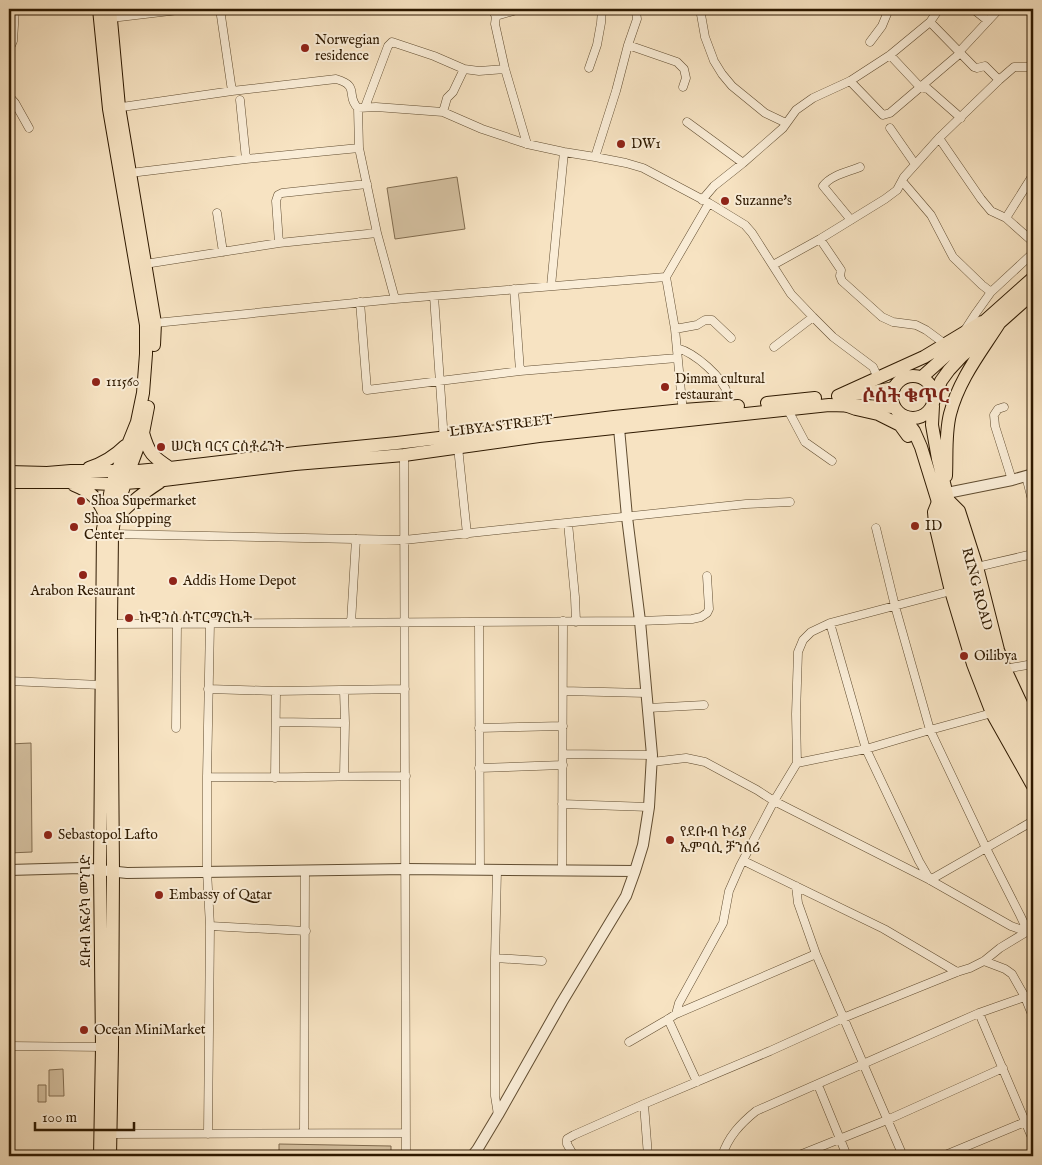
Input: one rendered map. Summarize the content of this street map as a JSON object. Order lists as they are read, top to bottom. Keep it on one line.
{"streets":{"main road":["LIBYA STREET","RING ROAD","ደቡብ አፍሪካ መንገድ"]},"crossings":[["LIBYA STREET","RING ROAD"]],"districts":["ሶስት ቁጥር"],"places":["Norwegian residence","DW1","Suzanne's","111560","Dimma cultural restaurant","ሠርክ ባርና ርስቶሬንት","Shoa Supermarket","ID","Shoa Shopping Center","Arabon Resaurant","Addis Home Depot","ኩዊንስ ሱፐርማርኬት","Oilibya","Sebastopol Lafto","የደቡብ ኮሪያ ኤምባሲ ቻንሰሪ","Embassy of Qatar","Ocean MiniMarket"],"scale_bar":"100 m"}
